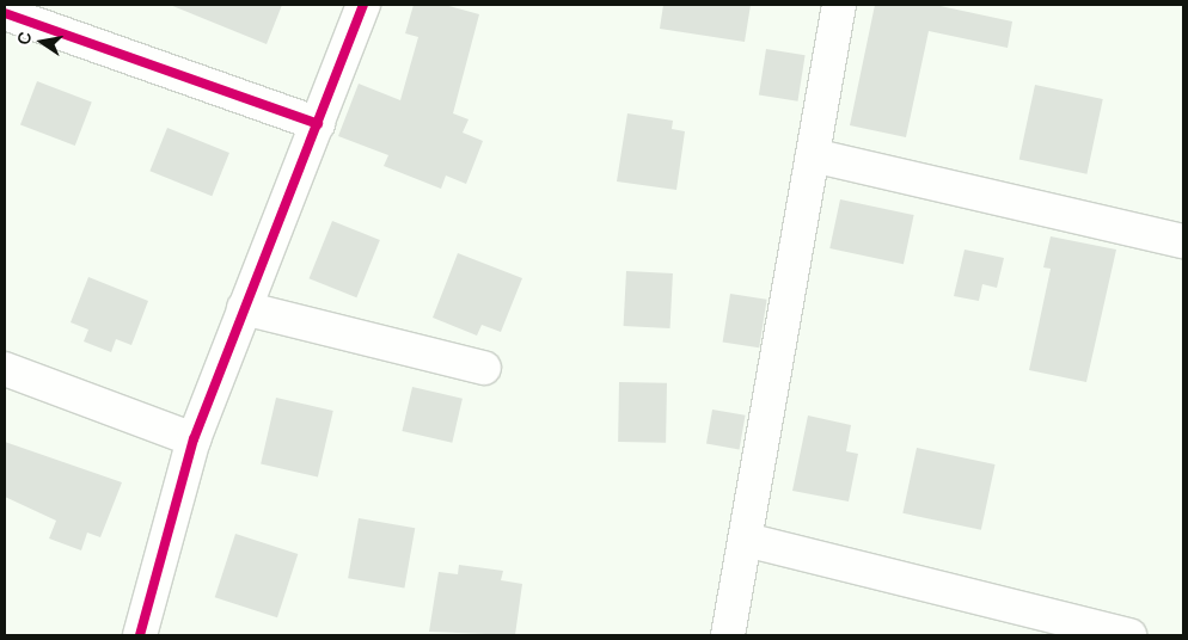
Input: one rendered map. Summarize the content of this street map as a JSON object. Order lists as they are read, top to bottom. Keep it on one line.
{"north":"left"}
